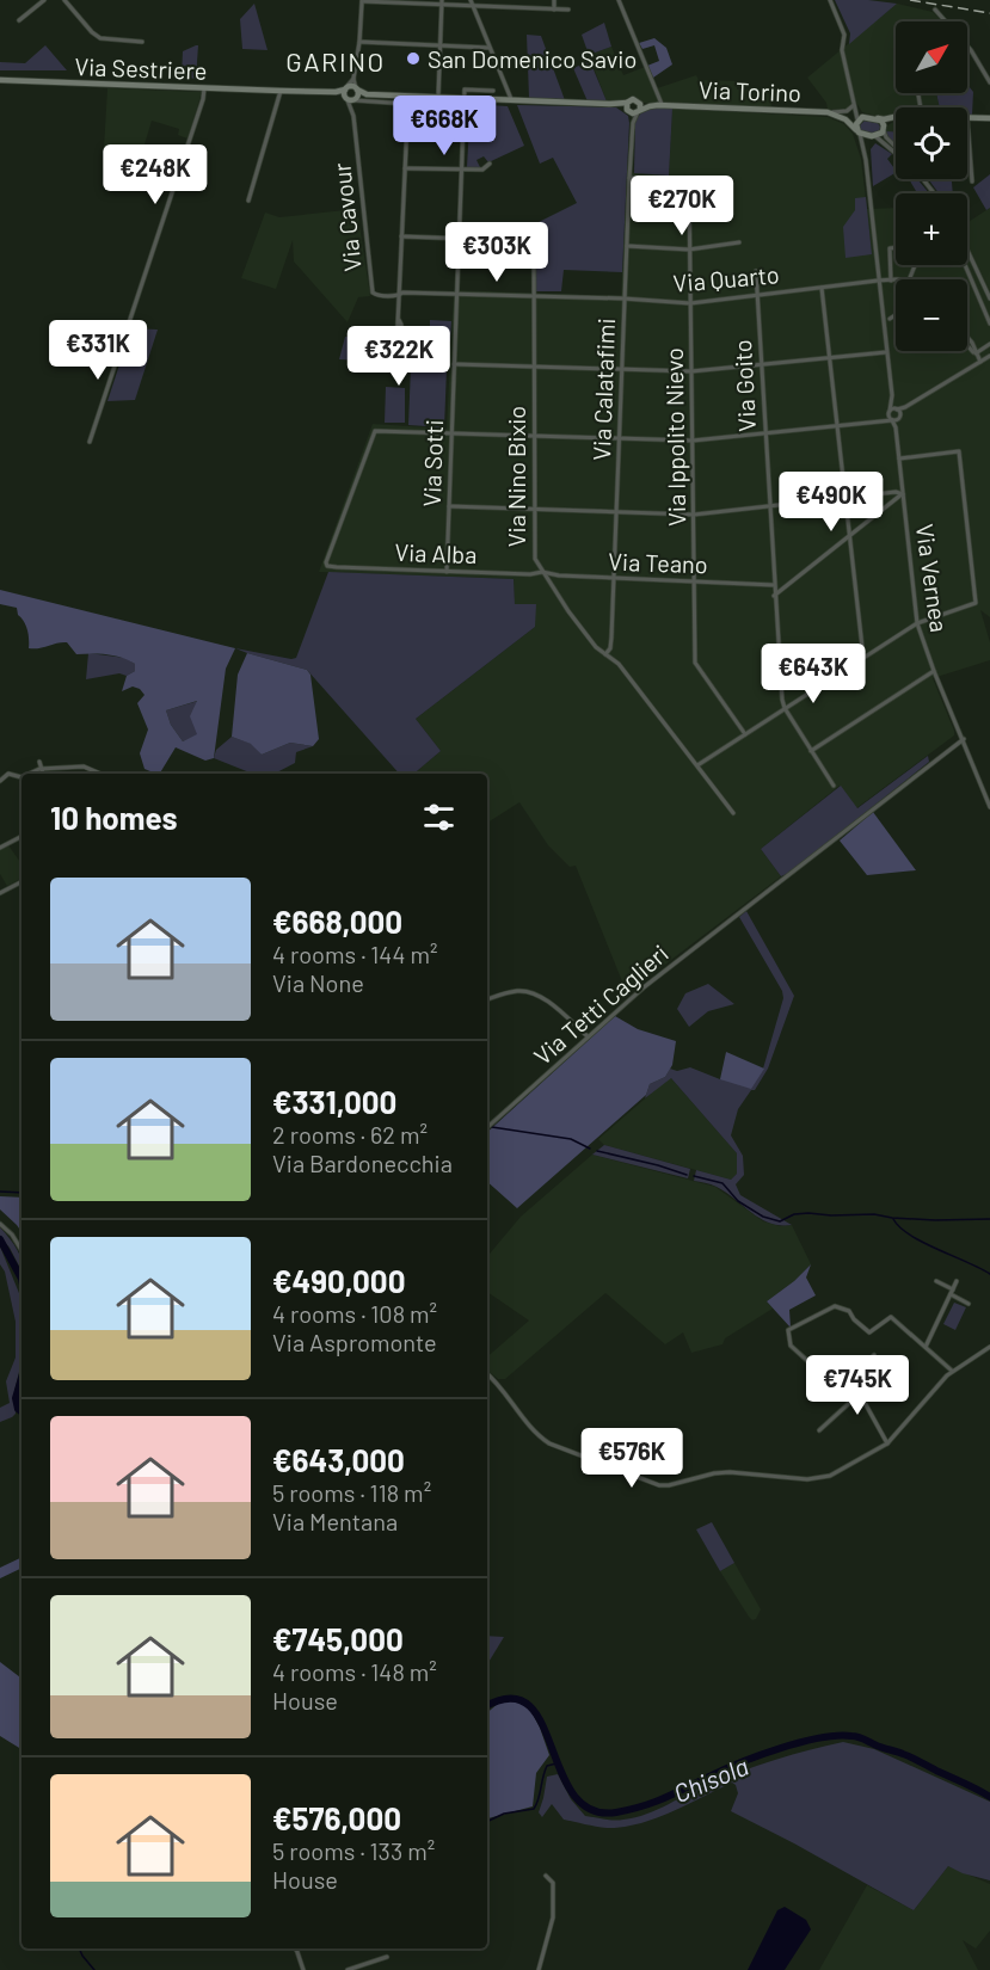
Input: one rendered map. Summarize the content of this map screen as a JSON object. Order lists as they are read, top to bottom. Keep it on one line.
{"streets":{"main road":["Via Sestriere","Via Torino"],"street":["Via Cavour","Via Quarto","Via Goito","Via Calatafimi","Via Ippolito Nievo","Via Sotti","Via Nino Bixio","Via Alba","Via Teano","Via Vernea","Via Tetti Caglieri"]},"crossings":[["Via Torino","Via Calatafimi"],["Via Cavour","Via Quarto"],["Via Quarto","Via Goito"],["Via Quarto","Via Calatafimi"],["Via Quarto","Via Ippolito Nievo"],["Via Quarto","Via Sotti"],["Via Quarto","Via Nino Bixio"],["Via Goito","Via Teano"],["Via Calatafimi","Via Ippolito Nievo"],["Via Calatafimi","Via Nino Bixio"],["Via Calatafimi","Via Teano"],["Via Ippolito Nievo","Via Teano"],["Via Sotti","Via Nino Bixio"],["Via Sotti","Via Alba"],["Via Nino Bixio","Via Alba"],["Via Nino Bixio","Via Teano"],["Via Alba","Via Teano"],["Via Vernea","Via Tetti Caglieri"]],"districts":["GARINO"],"water":["Chisola"],"places":["San Domenico Savio"],"north":"top right","page":{"map_buttons":["+","−"],"price":["€668K","€248K","€270K","€303K","€331K","€322K","€490K","€643K","€745K","€576K"],"heading":"10 homes","list":[{"name":"€668,000","note":"4 rooms · 144 m² · Via None"},{"name":"€331,000","note":"2 rooms · 62 m² · Via Bardonecchia"},{"name":"€490,000","note":"4 rooms · 108 m² · Via Aspromonte"},{"name":"€643,000","note":"5 rooms · 118 m² · Via Mentana"},{"name":"€745,000","note":"4 rooms · 148 m² · House"},{"name":"€576,000","note":"5 rooms · 133 m² · House"}]}}
